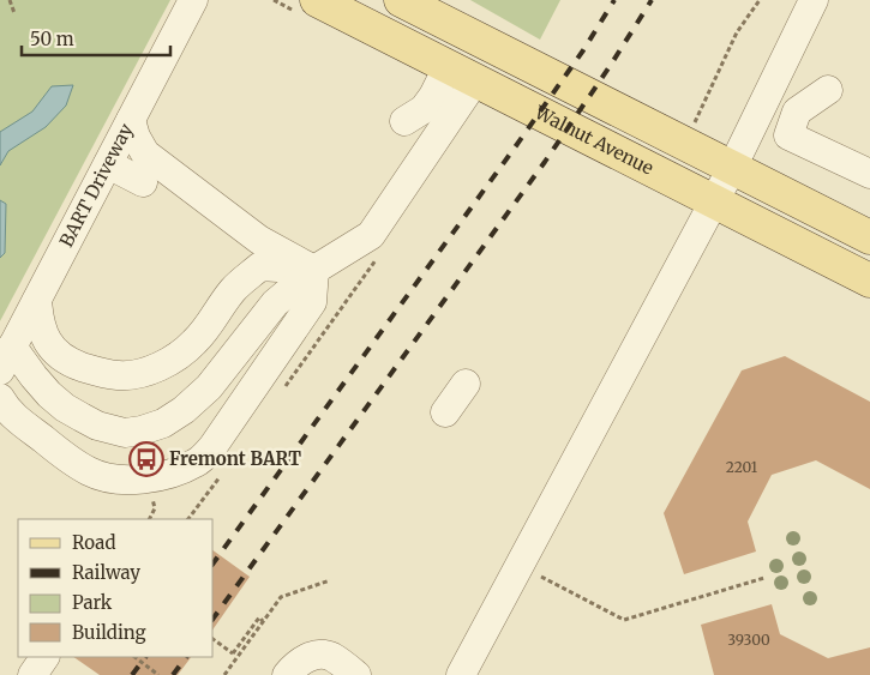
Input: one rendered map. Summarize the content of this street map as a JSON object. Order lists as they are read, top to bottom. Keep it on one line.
{"streets":{"main road":["Walnut Avenue"],"street":["BART Driveway"]},"places":{"bus stop":["Fremont BART"]},"house_numbers":["2201","39300"],"legend":["Road","Railway","Park","Building"],"scale_bar":"50 m"}
